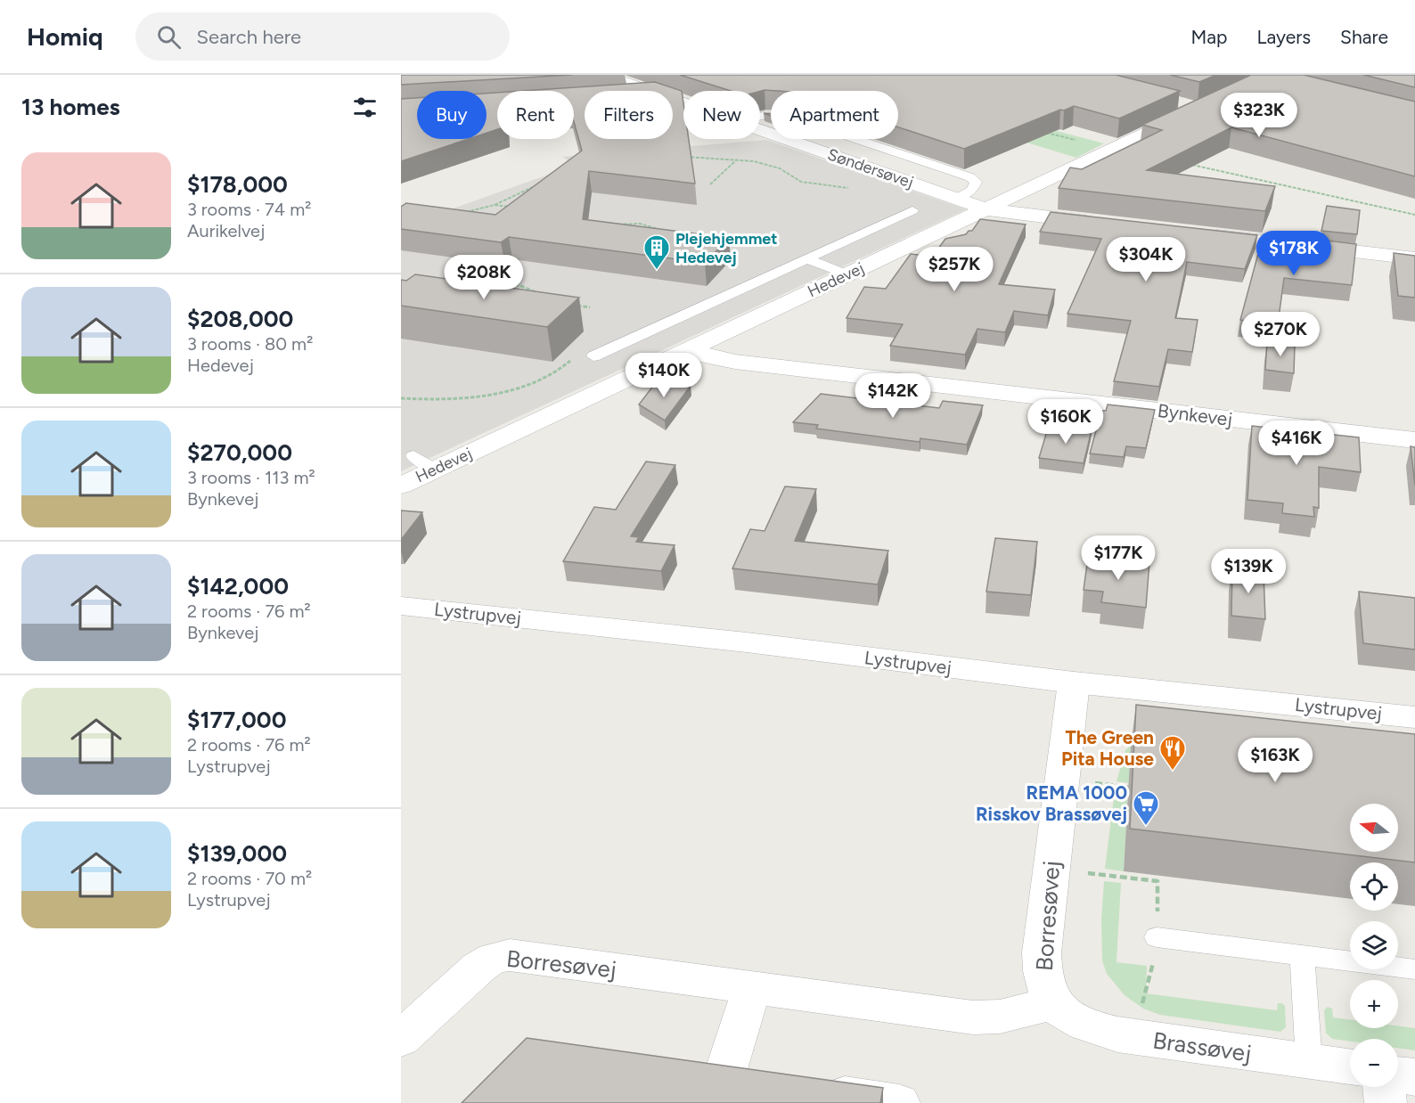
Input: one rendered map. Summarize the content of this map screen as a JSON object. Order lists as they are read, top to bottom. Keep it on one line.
{"streets":{"street":["Søndersøvej","Hedevej","Bynkevej","Lystrupvej","Borresøvej","Brassøvej"]},"crossings":[["Søndersøvej","Hedevej"],["Hedevej","Bynkevej"],["Lystrupvej","Borresøvej"],["Borresøvej","Brassøvej"]],"places":{"building":["Plejehjemmet Hedevej"],"restaurant":["The Green Pita House"],"supermarket":["REMA 1000 Risskov Brassøvej"]},"north":"left","page":{"header":"Homiq","search":"Search here","nav":["Map","Layers","Share"],"heading":"13 homes","chip":["Buy","Rent","Filters","New","Apartment"],"price":["$323K","$178K","$304K","$257K","$208K","$270K","$140K","$142K","$160K","$416K","$177K","$139K","$163K"],"list":[{"name":"$178,000","note":"3 rooms · 74 m² · Aurikelvej"},{"name":"$208,000","note":"3 rooms · 80 m² · Hedevej"},{"name":"$270,000","note":"3 rooms · 113 m² · Bynkevej"},{"name":"$142,000","note":"2 rooms · 76 m² · Bynkevej"},{"name":"$177,000","note":"2 rooms · 76 m² · Lystrupvej"},{"name":"$139,000","note":"2 rooms · 70 m² · Lystrupvej"}],"map_buttons":["+","−"]}}
